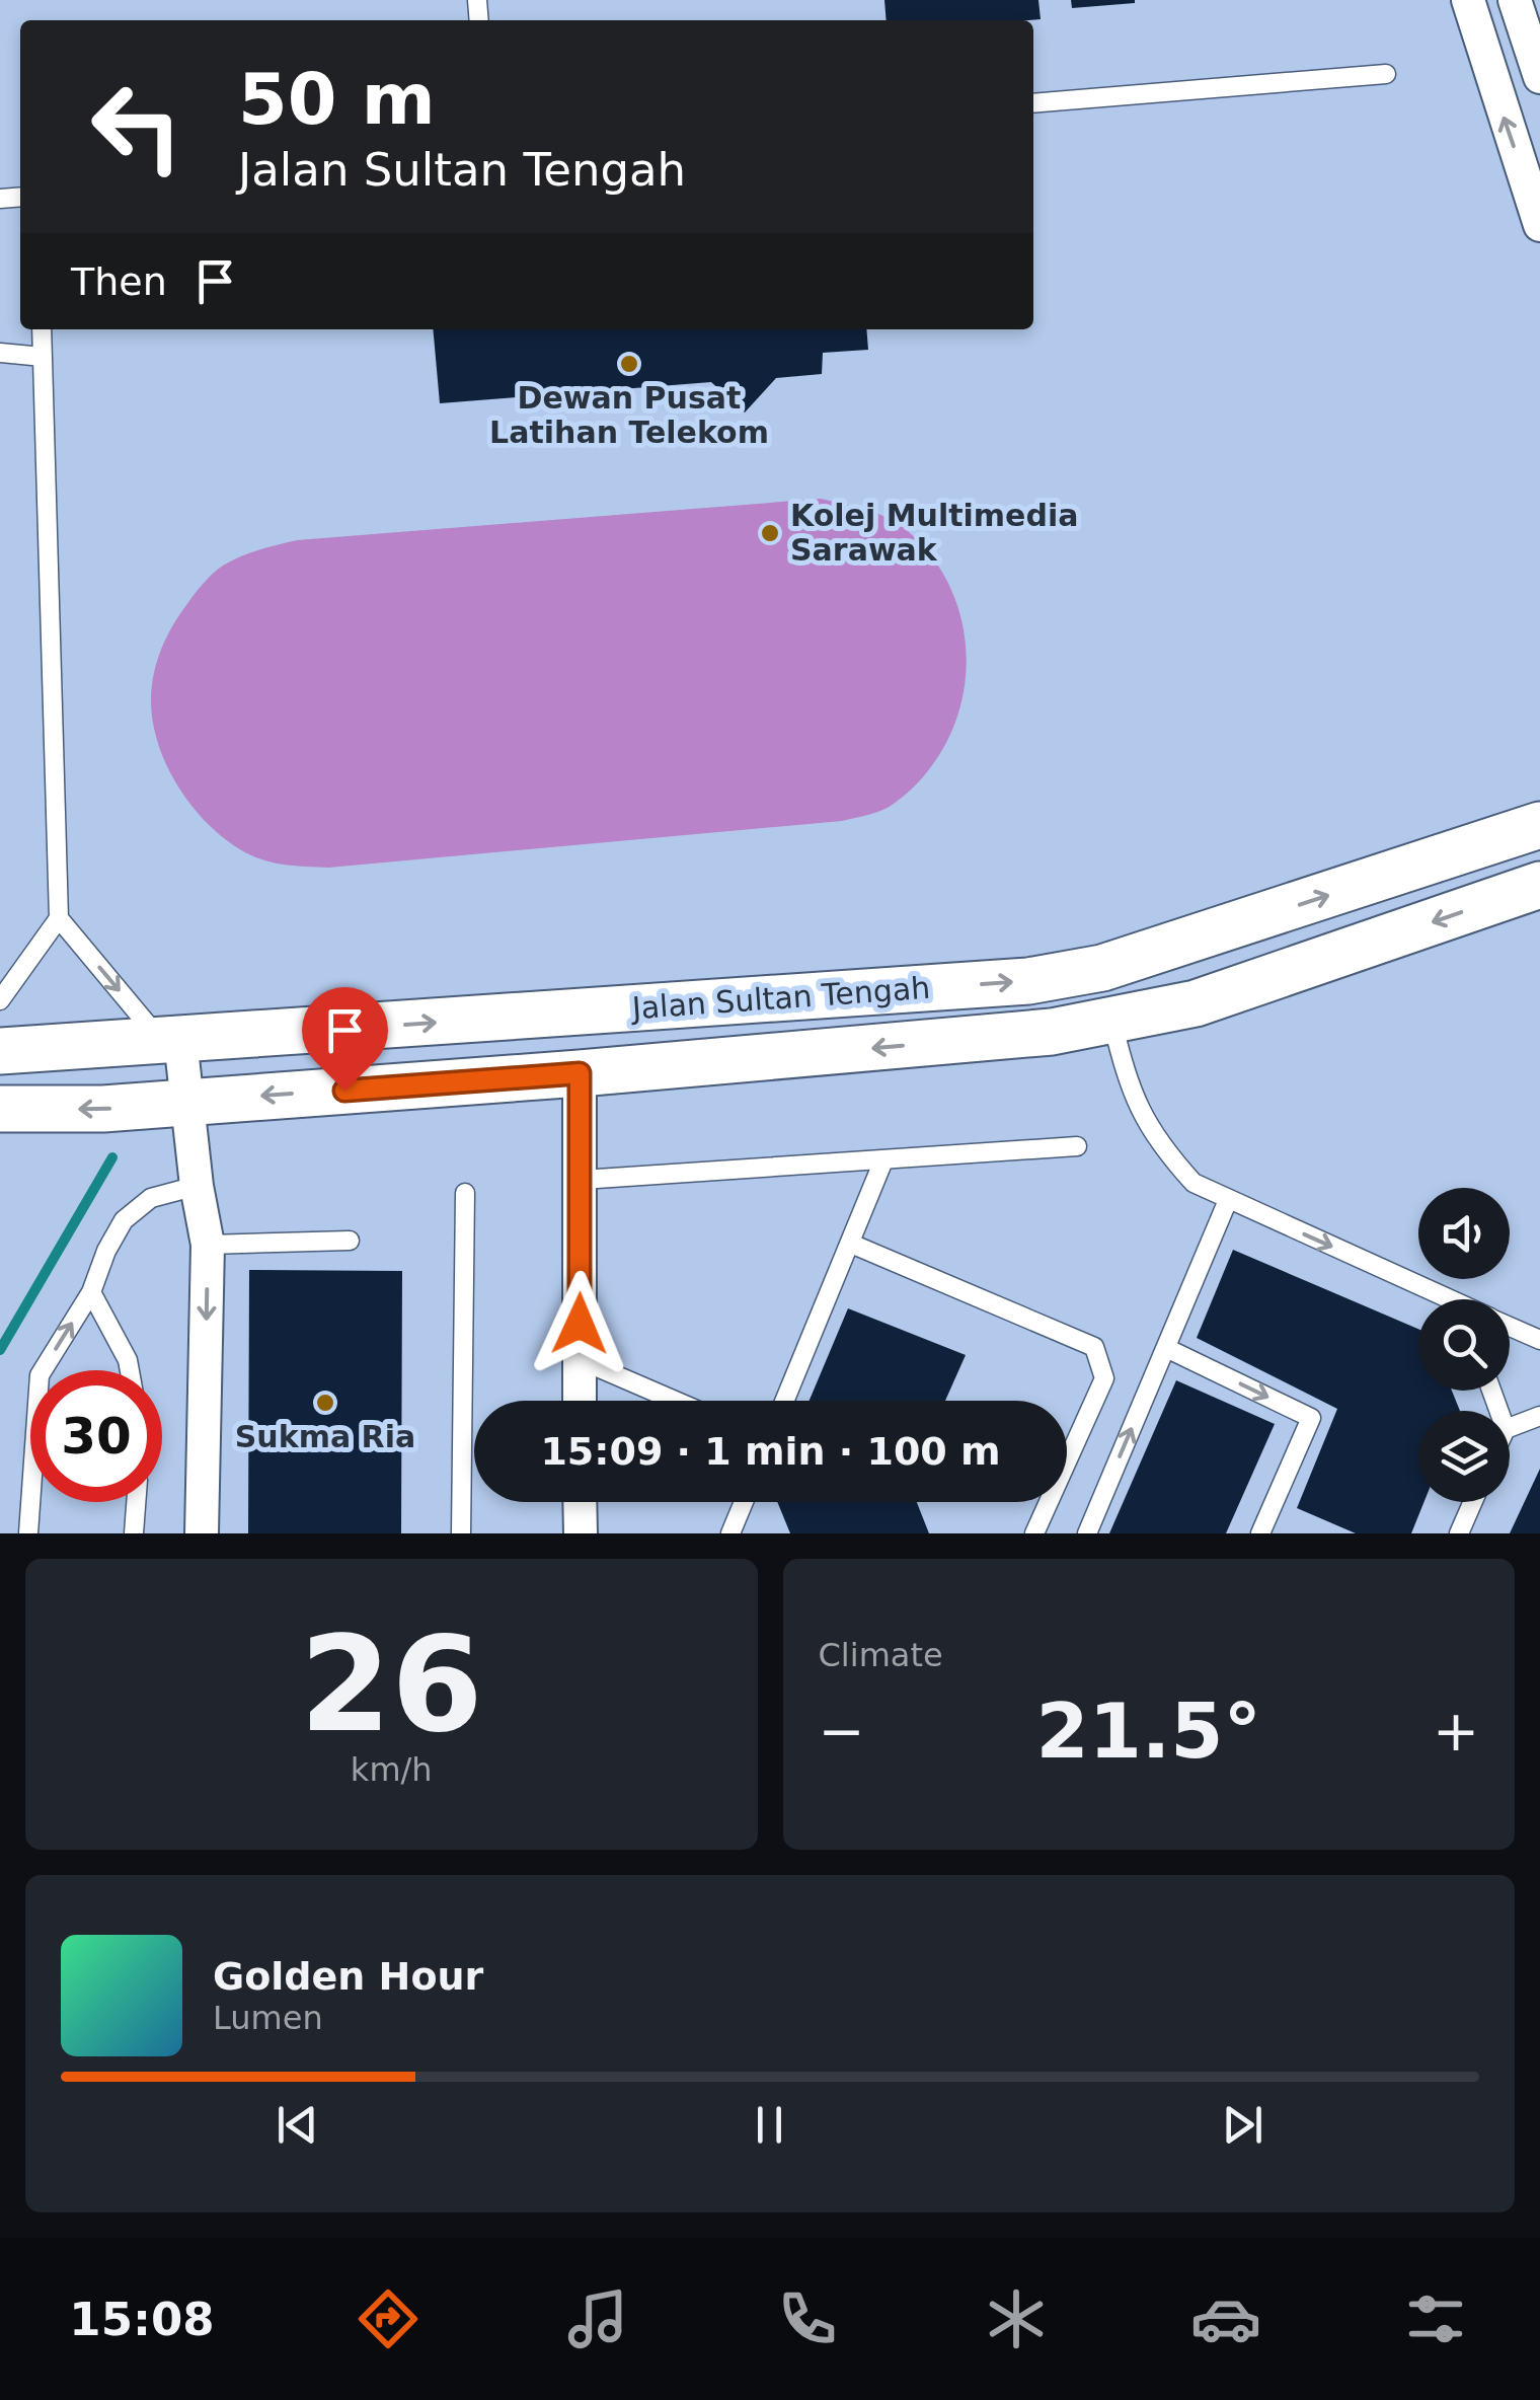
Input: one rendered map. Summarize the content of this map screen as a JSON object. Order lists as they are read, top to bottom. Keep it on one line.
{"streets":{"main road":["Jalan Sultan Tengah"]},"places":["Dewan Pusat Latihan Telekom","Kolej Multimedia Sarawak","Sukma Ria"],"page":{"turn":["50 m","Jalan Sultan Tengah"],"then":"Then","limit":"30","trip":"15:09 · 1 min · 100 m","tile":[["26","km/h"],"Climate"],"heat":["−","21.5°","+"],"song":["Golden Hour","Lumen"],"tabs":"15:08"}}
